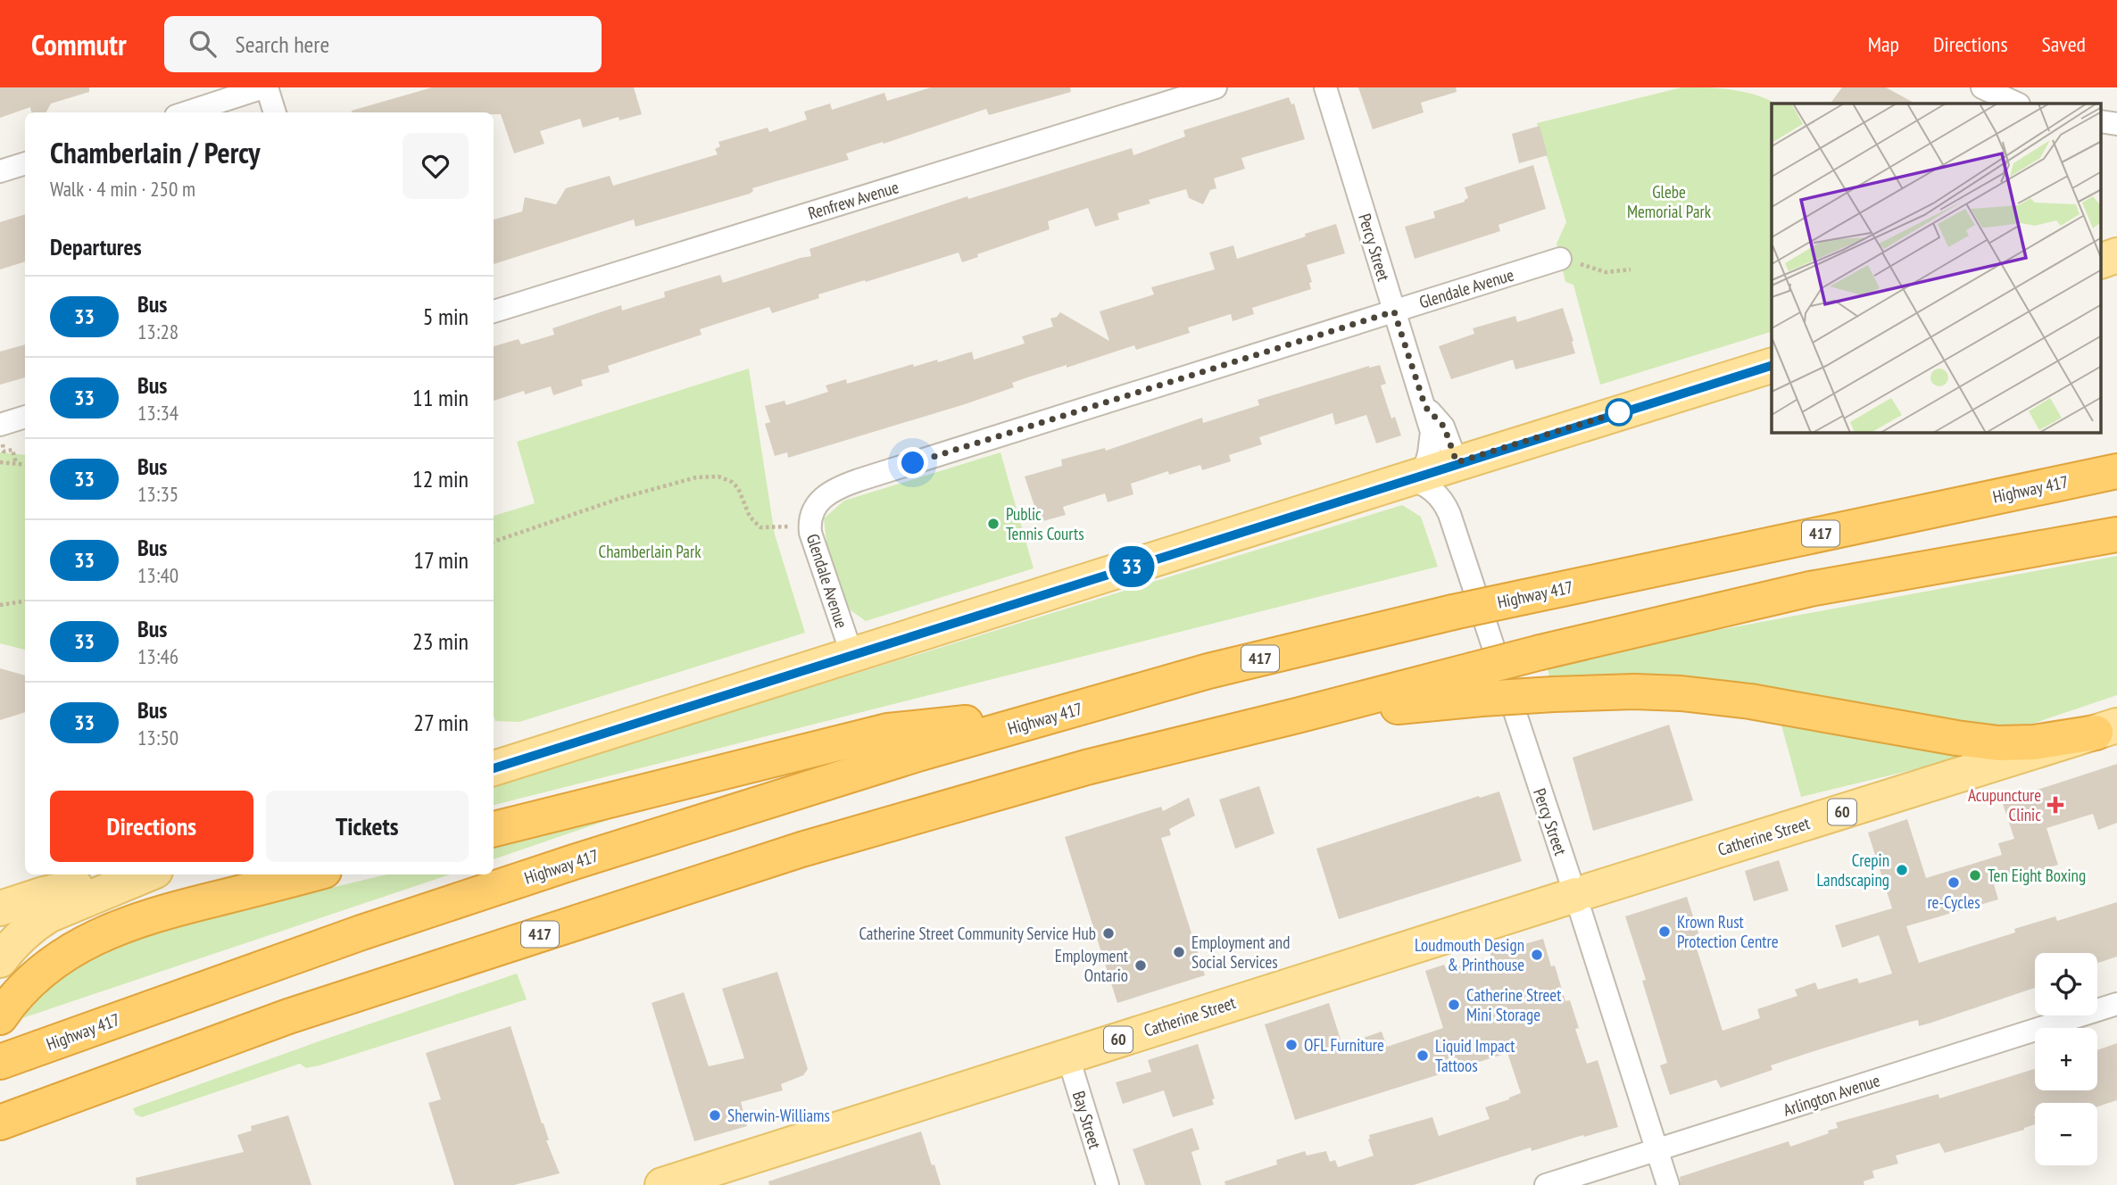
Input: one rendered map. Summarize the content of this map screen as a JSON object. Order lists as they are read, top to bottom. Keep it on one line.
{"streets":{"highway":["Highway 417","417"],"main road":["60","Catherine Street"],"street":["Renfrew Avenue","Percy Street","Glendale Avenue","Arlington Avenue","Bay Street"]},"crossings":[["Percy Street","Glendale Avenue"],["Percy Street","Catherine Street"],["Percy Street","Arlington Avenue"],["Catherine Street","Bay Street"]],"parks":["Glebe Memorial Park","Chamberlain Park"],"places":{"other":["Public Tennis Courts","Crepin Landscaping","Ten Eight Boxing","re-Cycles","Krown Rust Protection Centre","Catherine Street Community Service Hub","Employment and Social Services","Loudmouth Design & Printhouse","Employment Ontario","Catherine Street Mini Storage","OFL Furniture","Liquid Impact Tattoos","Sherwin-Williams"],"health":["Acupuncture Clinic"]},"lines":["bus line 33"],"page":{"header":"Commutr","search":"Search here","nav":["Map","Directions","Saved"],"on_map":"33","heading":[["Chamberlain / Percy","Walk · 4 min · 250 m"],"Departures"],"list":[{"mark":"33","name":"Bus","note":"13:28","value":"5 min"},{"mark":"33","name":"Bus","note":"13:34","value":"11 min"},{"mark":"33","name":"Bus","note":"13:35","value":"12 min"},{"mark":"33","name":"Bus","note":"13:40","value":"17 min"},{"mark":"33","name":"Bus","note":"13:46","value":"23 min"},{"mark":"33","name":"Bus","note":"13:50","value":"27 min"}],"buttons":["Directions","Tickets"],"map_buttons":["+","−"]}}
